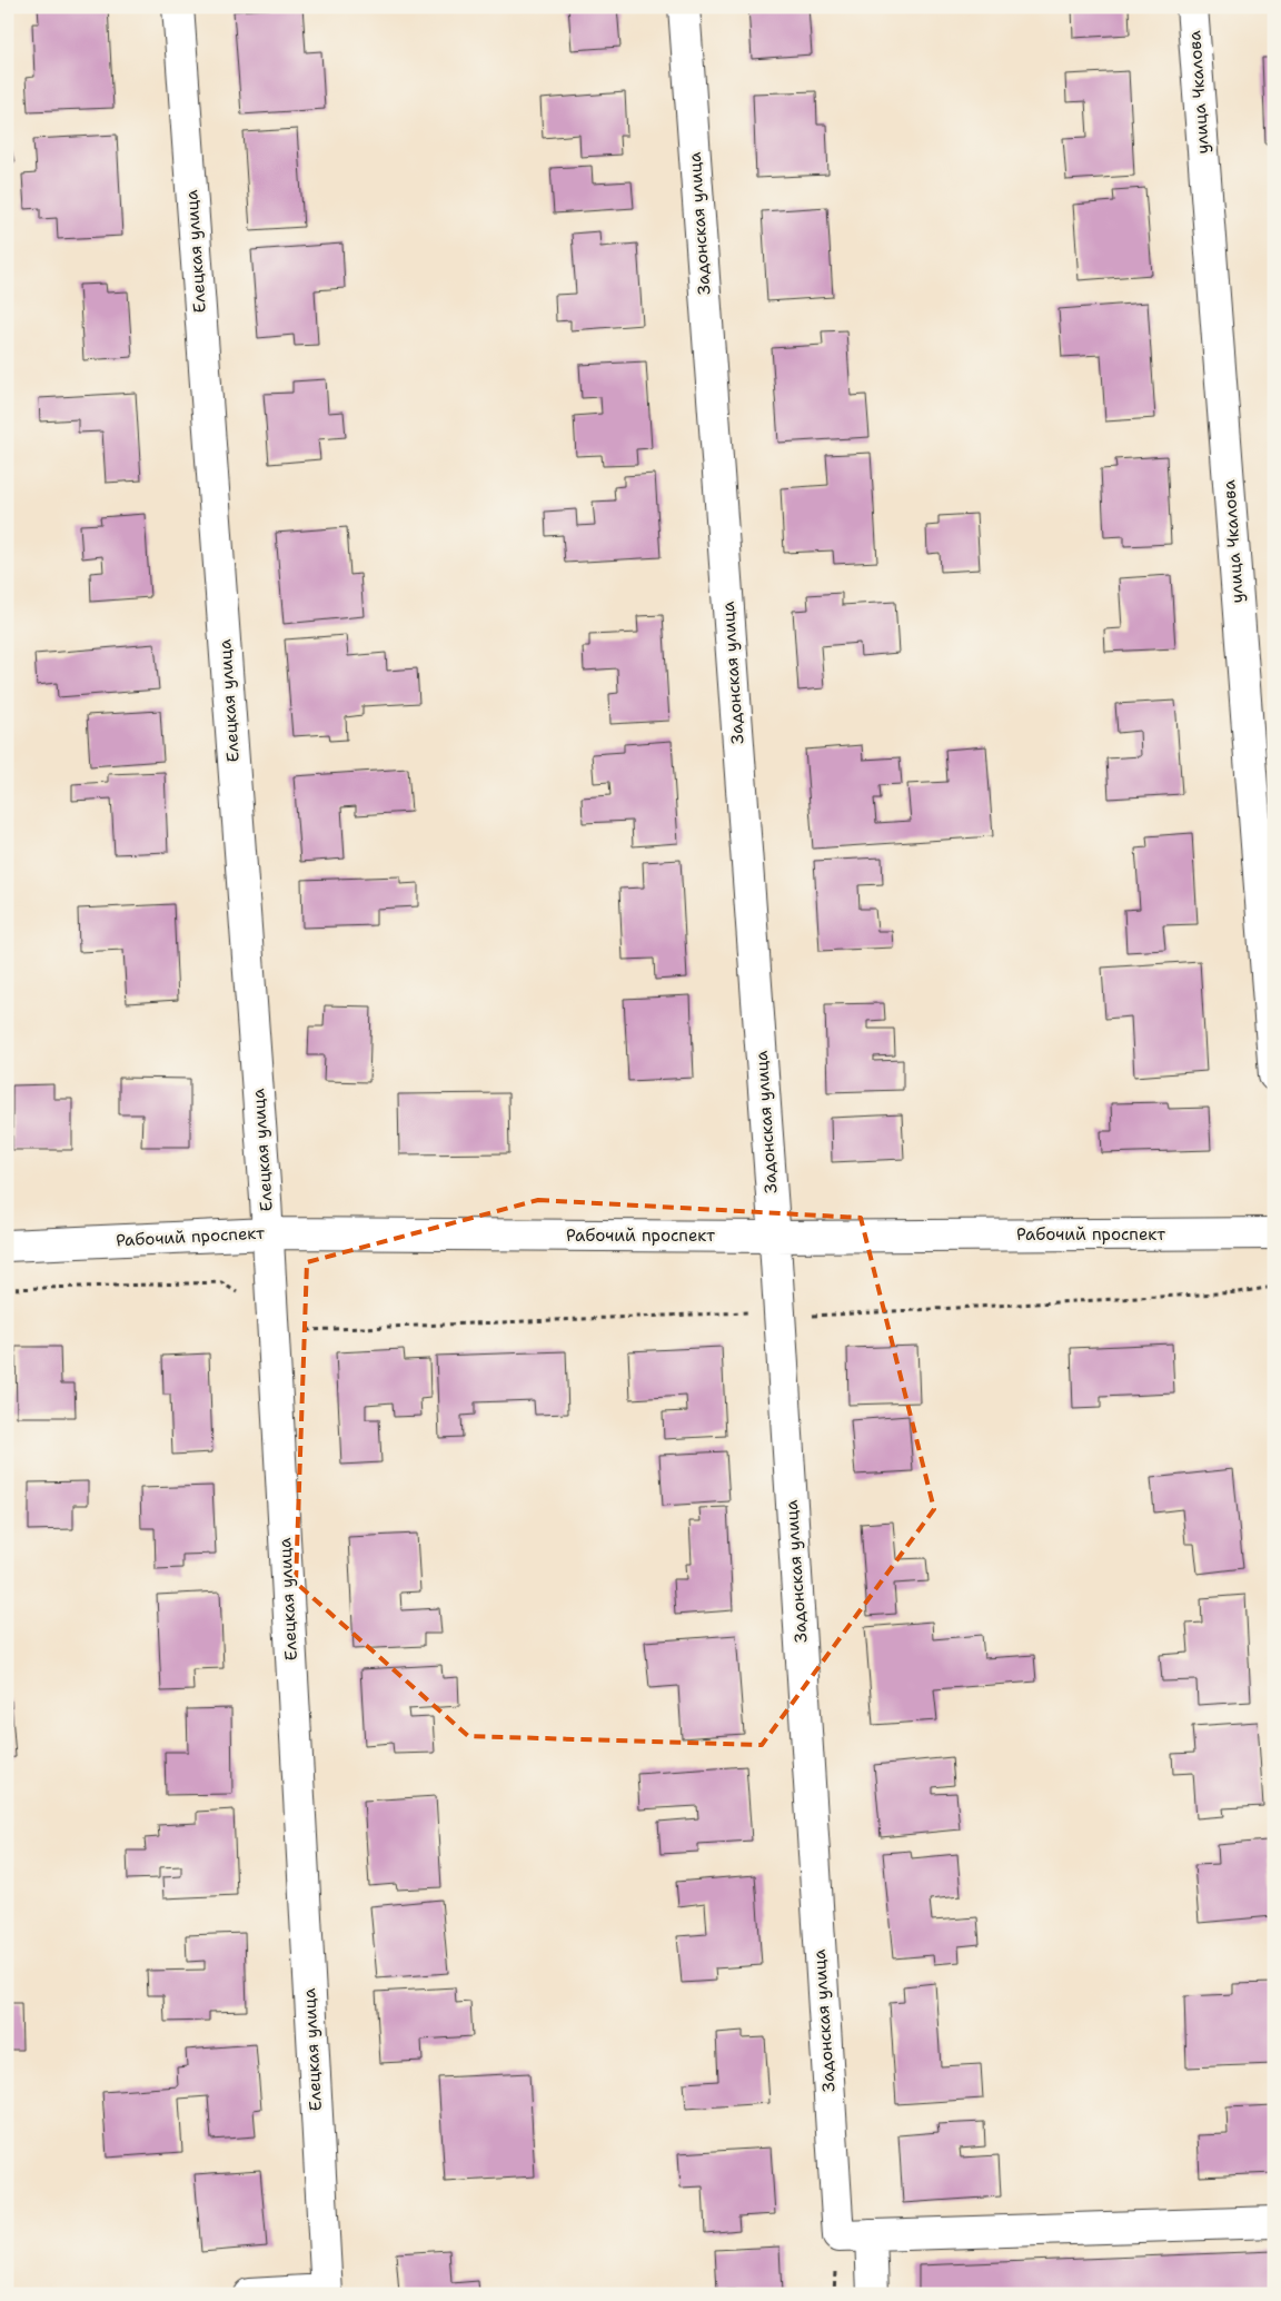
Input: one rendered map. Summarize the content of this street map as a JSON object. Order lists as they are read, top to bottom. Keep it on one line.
{"streets":{"street":["улица Чкалова","Задонская улица","Елецкая улица","Рабочий проспект"]},"crossings":[["Задонская улица","Рабочий проспект"],["Елецкая улица","Рабочий проспект"]]}
